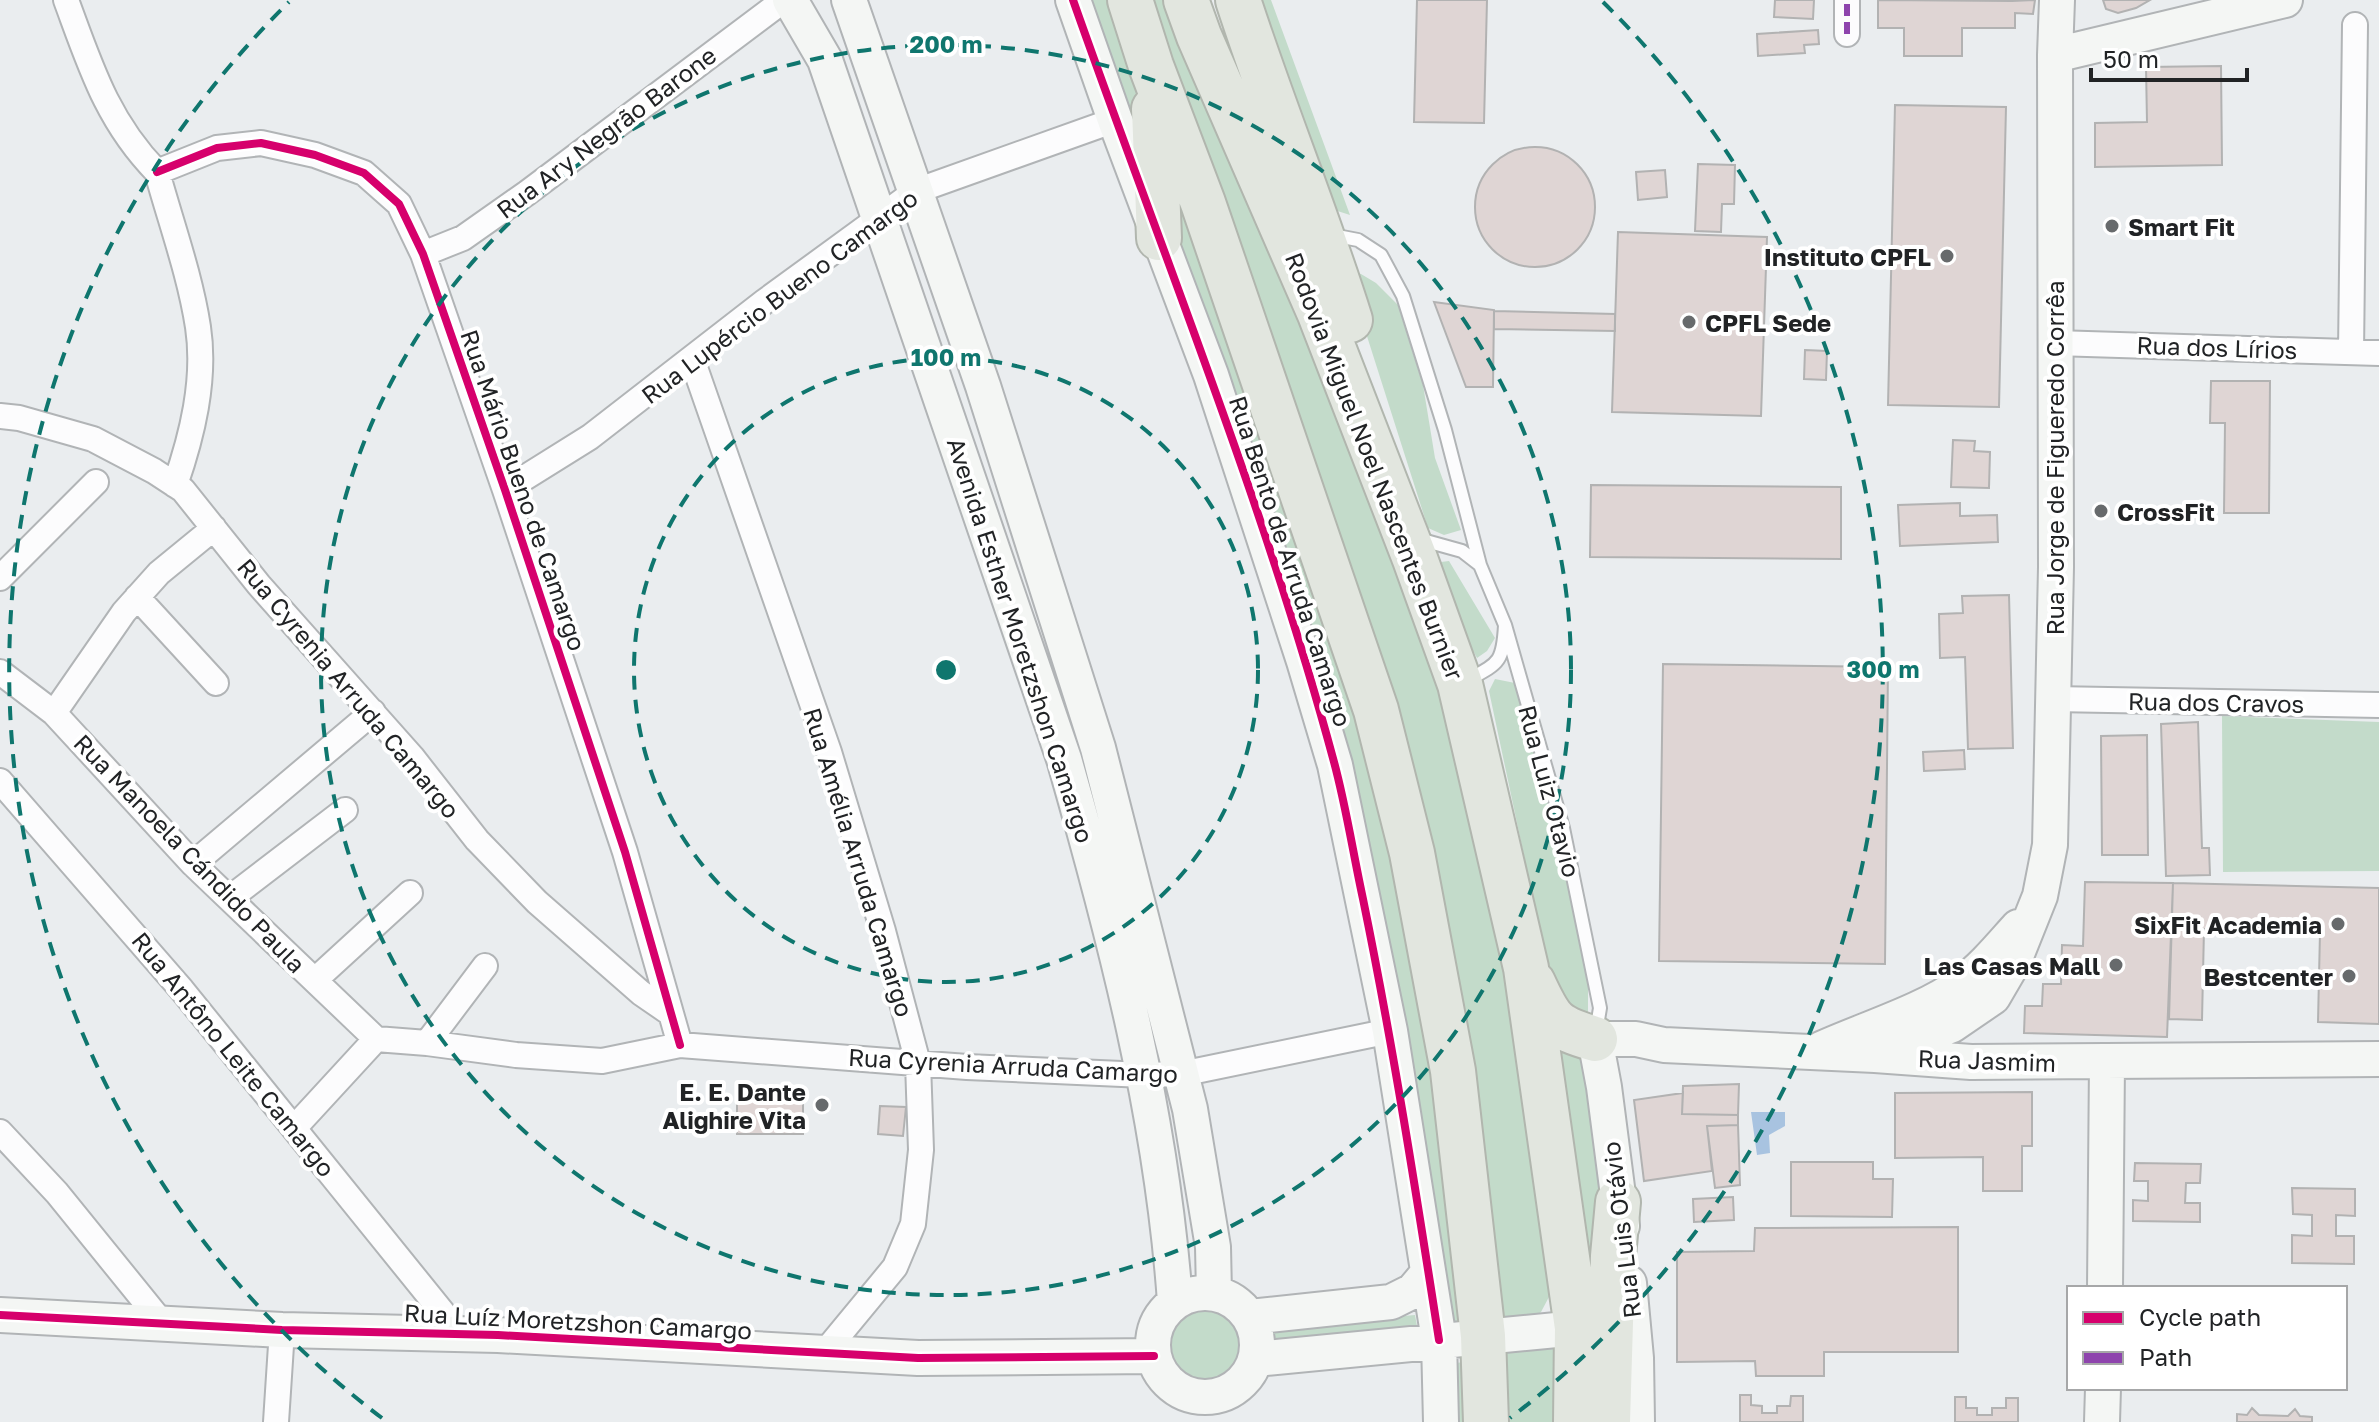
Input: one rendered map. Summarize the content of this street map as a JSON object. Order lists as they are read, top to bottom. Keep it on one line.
{"streets":{"highway":["Rodovia Miguel Noel Nascentes Burnier"],"main road":["Rua Jorge de Figueredo Corrêa","Rua Bento de Arruda Camargo","Avenida Esther Moretzshon Camargo","Rua Jasmim","Rua Luis Otávio","Rua Luíz Moretzshon Camargo"],"street":["Rua Ary Negrão Barone","Rua Lupércio Bueno Camargo","Rua dos Lírios","Rua Mário Bueno de Camargo","Rua Cyrenia Arruda Camargo","Rua dos Cravos","Rua Manoela Cándido Paula","Rua Amélia Arruda Camargo","Rua Antôno Leite Camargo"],"lane":["Rua Luiz Otavio"]},"crossings":[["Rua Ary Negrão Barone","Rua Mário Bueno de Camargo"],["Rua Lupércio Bueno Camargo","Rua Mário Bueno de Camargo"],["Rua Lupércio Bueno Camargo","Rua Bento de Arruda Camargo"],["Rua Lupércio Bueno Camargo","Avenida Esther Moretzshon Camargo"],["Rua Lupércio Bueno Camargo","Rua Amélia Arruda Camargo"],["Rua dos Lírios","Rua Jorge de Figueredo Corrêa"],["Rua Jorge de Figueredo Corrêa","Rua dos Cravos"],["Rua Jorge de Figueredo Corrêa","Rua Jasmim"],["Rua Mário Bueno de Camargo","Rua Cyrenia Arruda Camargo"],["Rua Bento de Arruda Camargo","Rua Cyrenia Arruda Camargo"],["Avenida Esther Moretzshon Camargo","Rua Cyrenia Arruda Camargo"],["Avenida Esther Moretzshon Camargo","Rua Luíz Moretzshon Camargo"],["Rua Cyrenia Arruda Camargo","Rua Manoela Cándido Paula"],["Rua Cyrenia Arruda Camargo","Rua Amélia Arruda Camargo"],["Rua Luiz Otavio","Rua Jasmim"],["Rua Luiz Otavio","Rua Luis Otávio"],["Rua Amélia Arruda Camargo","Rua Luíz Moretzshon Camargo"],["Rua Antôno Leite Camargo","Rua Luíz Moretzshon Camargo"],["Rua Jasmim","Rua Luis Otávio"]],"places":["Smart Fit","Instituto CPFL","CPFL Sede","CrossFit","SixFit Academia","Las Casas Mall","Bestcenter","E. E. Dante Alighire Vita"],"legend":["Cycle path","Path"],"scale_bar":"50 m","rings":["200 m","100 m","300 m"]}
